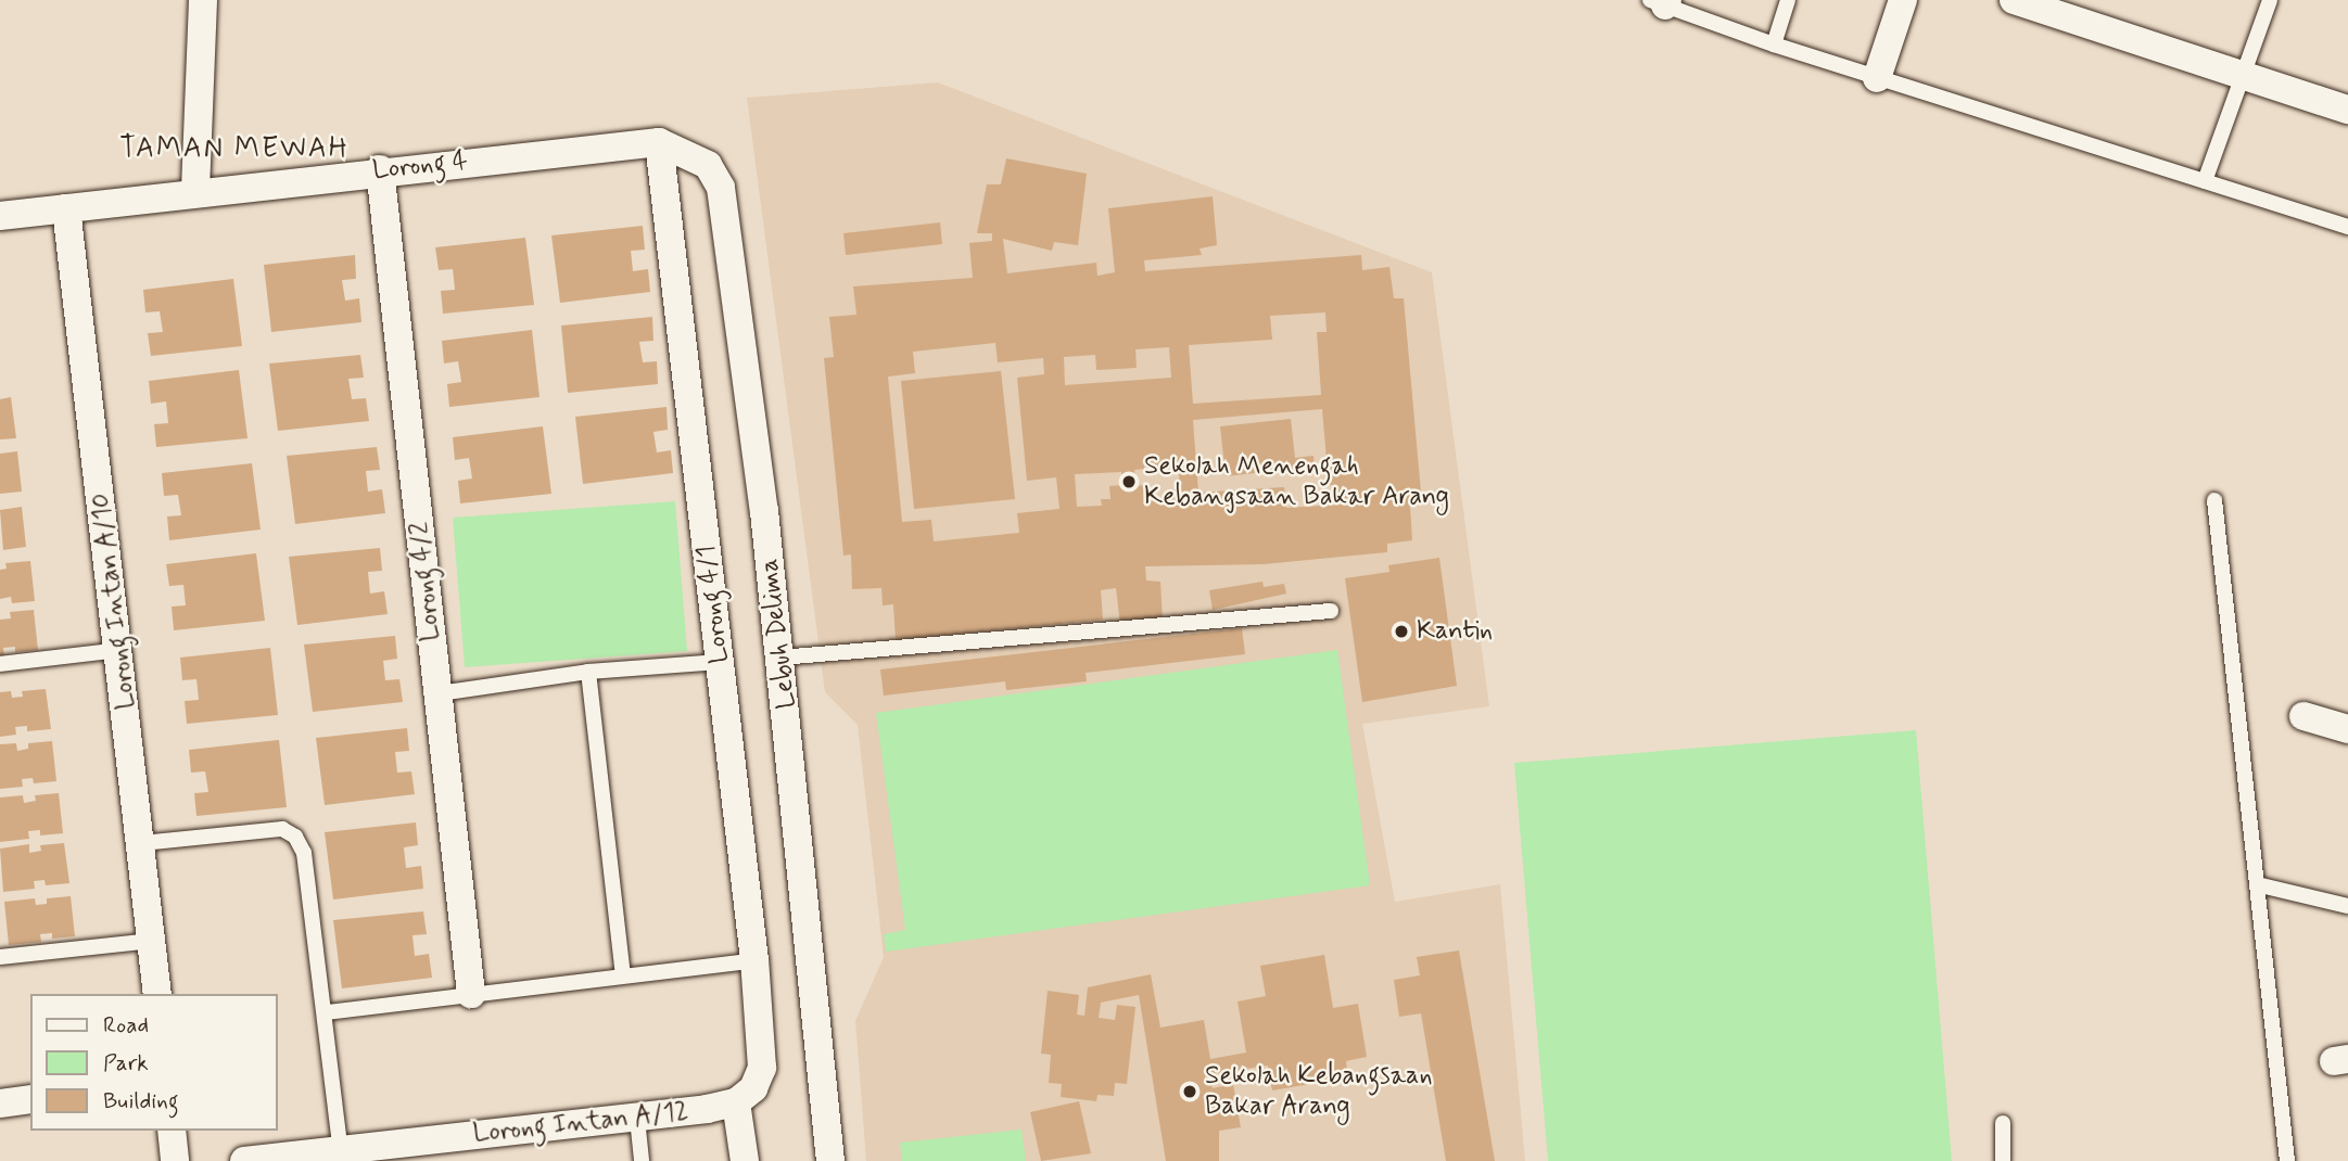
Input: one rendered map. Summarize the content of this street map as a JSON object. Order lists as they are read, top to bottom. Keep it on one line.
{"streets":{"street":["Lorong 4","Lorong 4/2","Lorong Intan A/10","Lorong 4/1","Lebuh Delima","Lorong Intan A/12"]},"crossings":[["Lorong 4","Lorong 4/2"],["Lorong 4","Lorong Intan A/10"],["Lorong 4","Lorong 4/1"],["Lorong 4","Lebuh Delima"],["Lorong 4/1","Lebuh Delima"],["Lorong 4/1","Lorong Intan A/12"]],"districts":["TAMAN MEWAH"],"places":["Sekolah Menengah Kebangsaan Bakar Arang","Kantin","Sekolah Kebangsaan Bakar Arang"],"legend":["Road","Park","Building"]}
